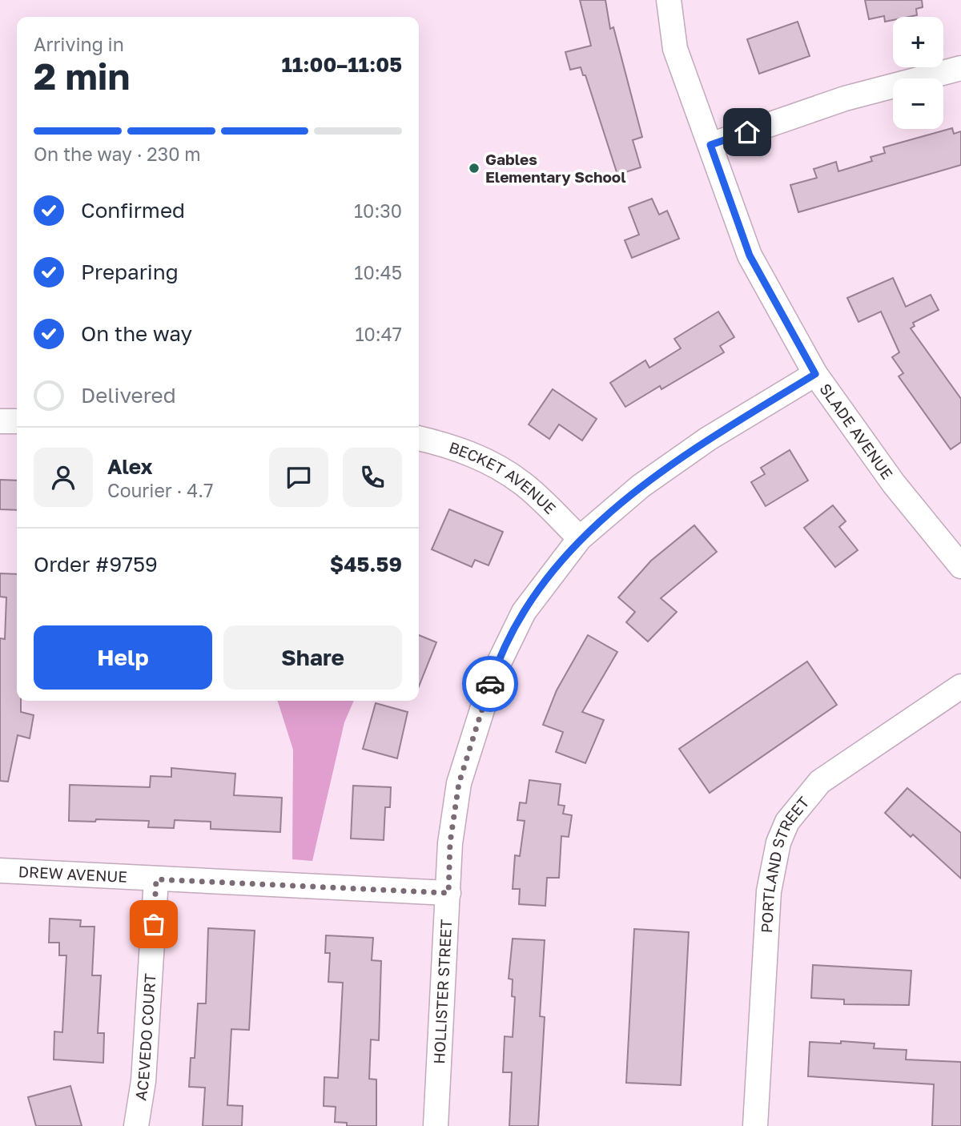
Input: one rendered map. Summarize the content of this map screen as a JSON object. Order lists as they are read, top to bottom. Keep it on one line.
{"streets":{"street":["SLADE AVENUE","BECKET AVENUE","PORTLAND STREET","DREW AVENUE","HOLLISTER STREET","ACEVEDO COURT"]},"crossings":[["SLADE AVENUE","HOLLISTER STREET"],["BECKET AVENUE","HOLLISTER STREET"],["DREW AVENUE","HOLLISTER STREET"],["DREW AVENUE","ACEVEDO COURT"]],"places":["Gables Elementary School"],"page":{"map_buttons":["+","−"],"heading":["2 min","Arriving in","11:00–11:05"],"panel":["Alex","Courier · 4.7","Order #9759","$45.59"],"bar":"On the way · 230 m","list":[["Confirmed","10:30"],["Preparing","10:45"],["On the way","10:47"],"Delivered"],"buttons":["Help","Share"]}}
